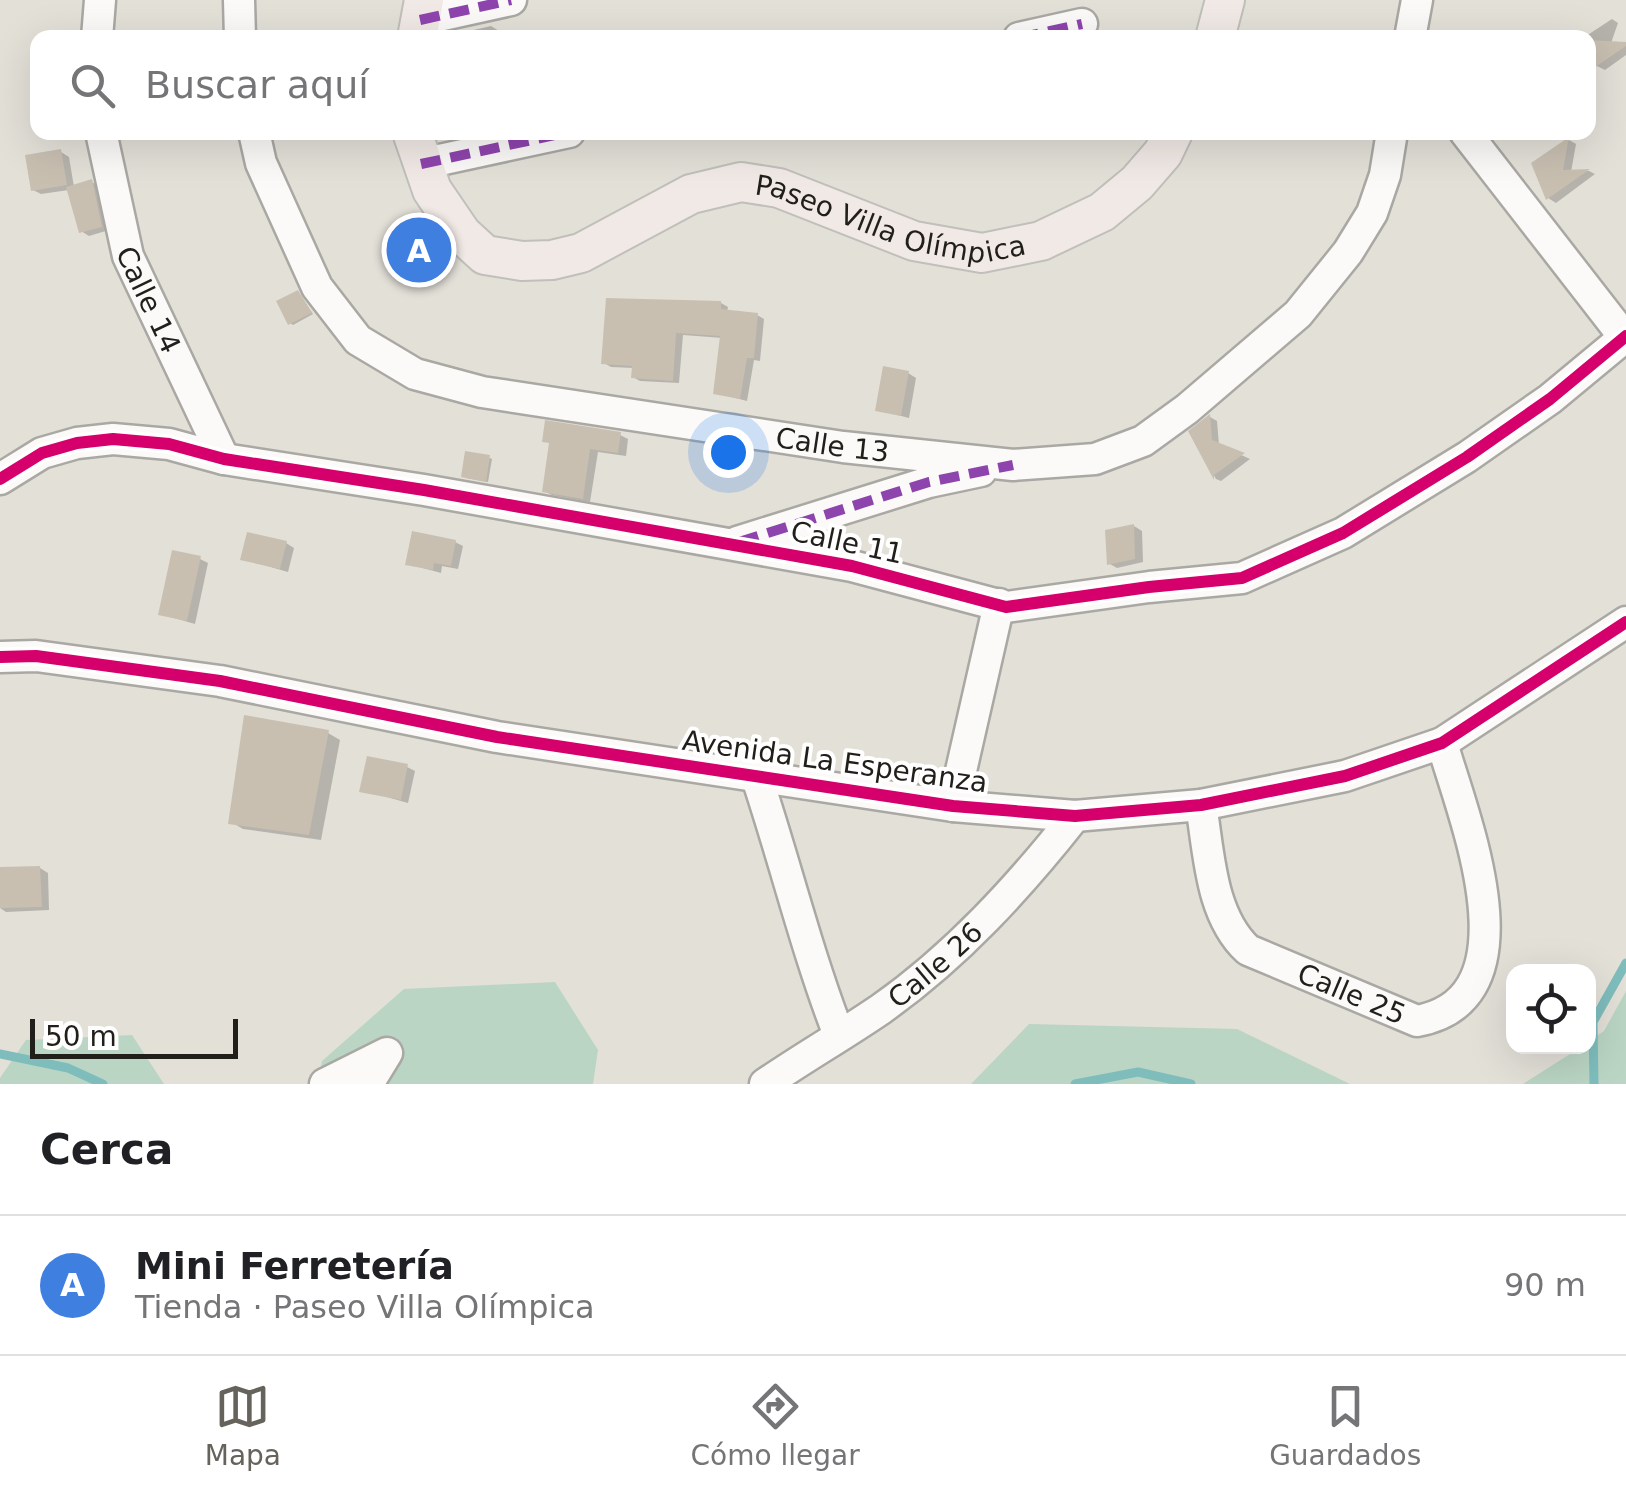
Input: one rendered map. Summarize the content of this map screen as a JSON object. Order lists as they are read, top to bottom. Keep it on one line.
{"streets":{"main road":["Paseo Villa Olímpica"],"street":["Calle 14","Calle 13","Calle 11","Avenida La Esperanza","Calle 26","Calle 25"]},"crossings":[["Calle 14","Calle 11"],["Avenida La Esperanza","Calle 26"],["Avenida La Esperanza","Calle 25"]],"scale_bar":"50 m","page":{"search":"Buscar aquí","pins":"A","scale":"50 m","heading":"Cerca","list":[{"mark":"A","name":"Mini Ferretería","note":"Tienda · Paseo Villa Olímpica","value":"90 m"}],"nav":["Mapa","Cómo llegar","Guardados"]}}
